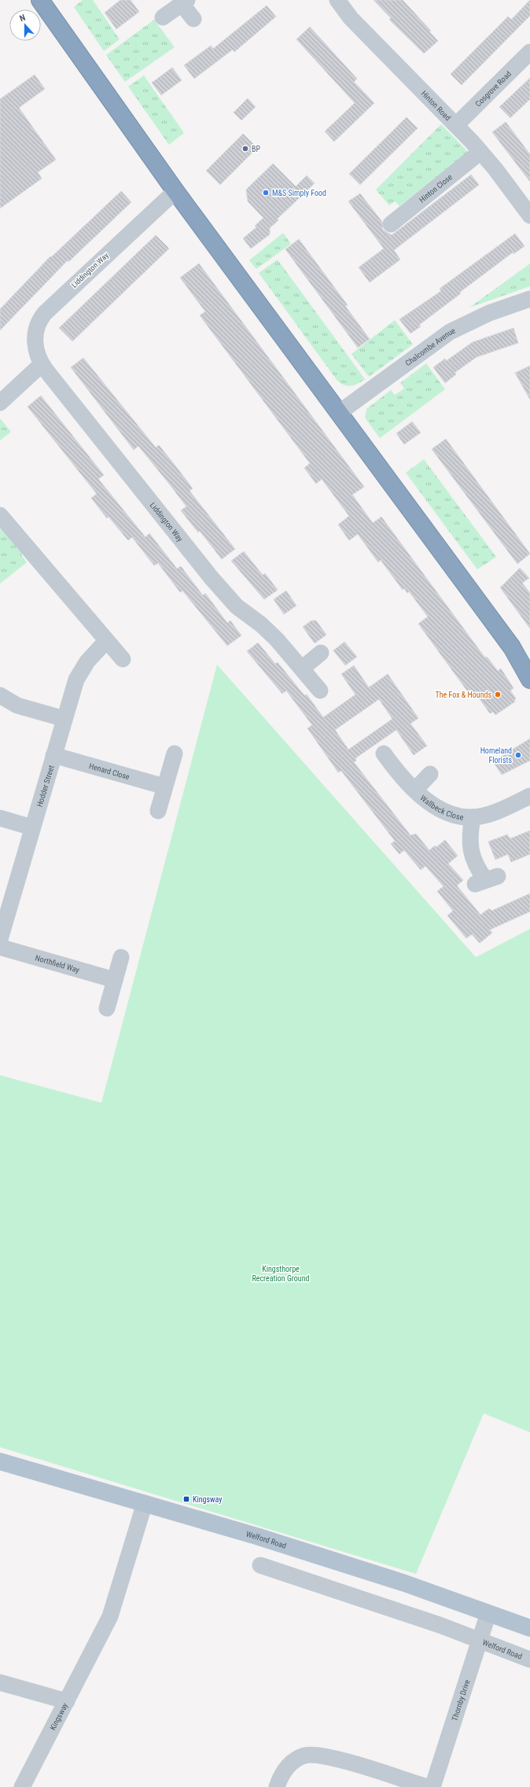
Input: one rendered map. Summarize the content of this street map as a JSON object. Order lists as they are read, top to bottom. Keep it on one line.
{"streets":{"main road":["Welford Road"],"street":["Cosgrove Road","Hinton Road","Hinton Close","Liddington Way","Chalcombe Avenue","Henard Close","Hodder Street","Wallbeck Close","Northfield Way","Thornby Drive","Kingsway"]},"crossings":[["Cosgrove Road","Hinton Road"],["Hinton Road","Hinton Close"],["Henard Close","Hodder Street"],["Welford Road","Thornby Drive"],["Welford Road","Kingsway"]],"parks":["Kingsthorpe Recreation Ground"],"places":{"other":["BP","M&S Simply Food","The Fox & Hounds","Homeland Florists"],"transit":["Kingsway"]},"north":"top"}
